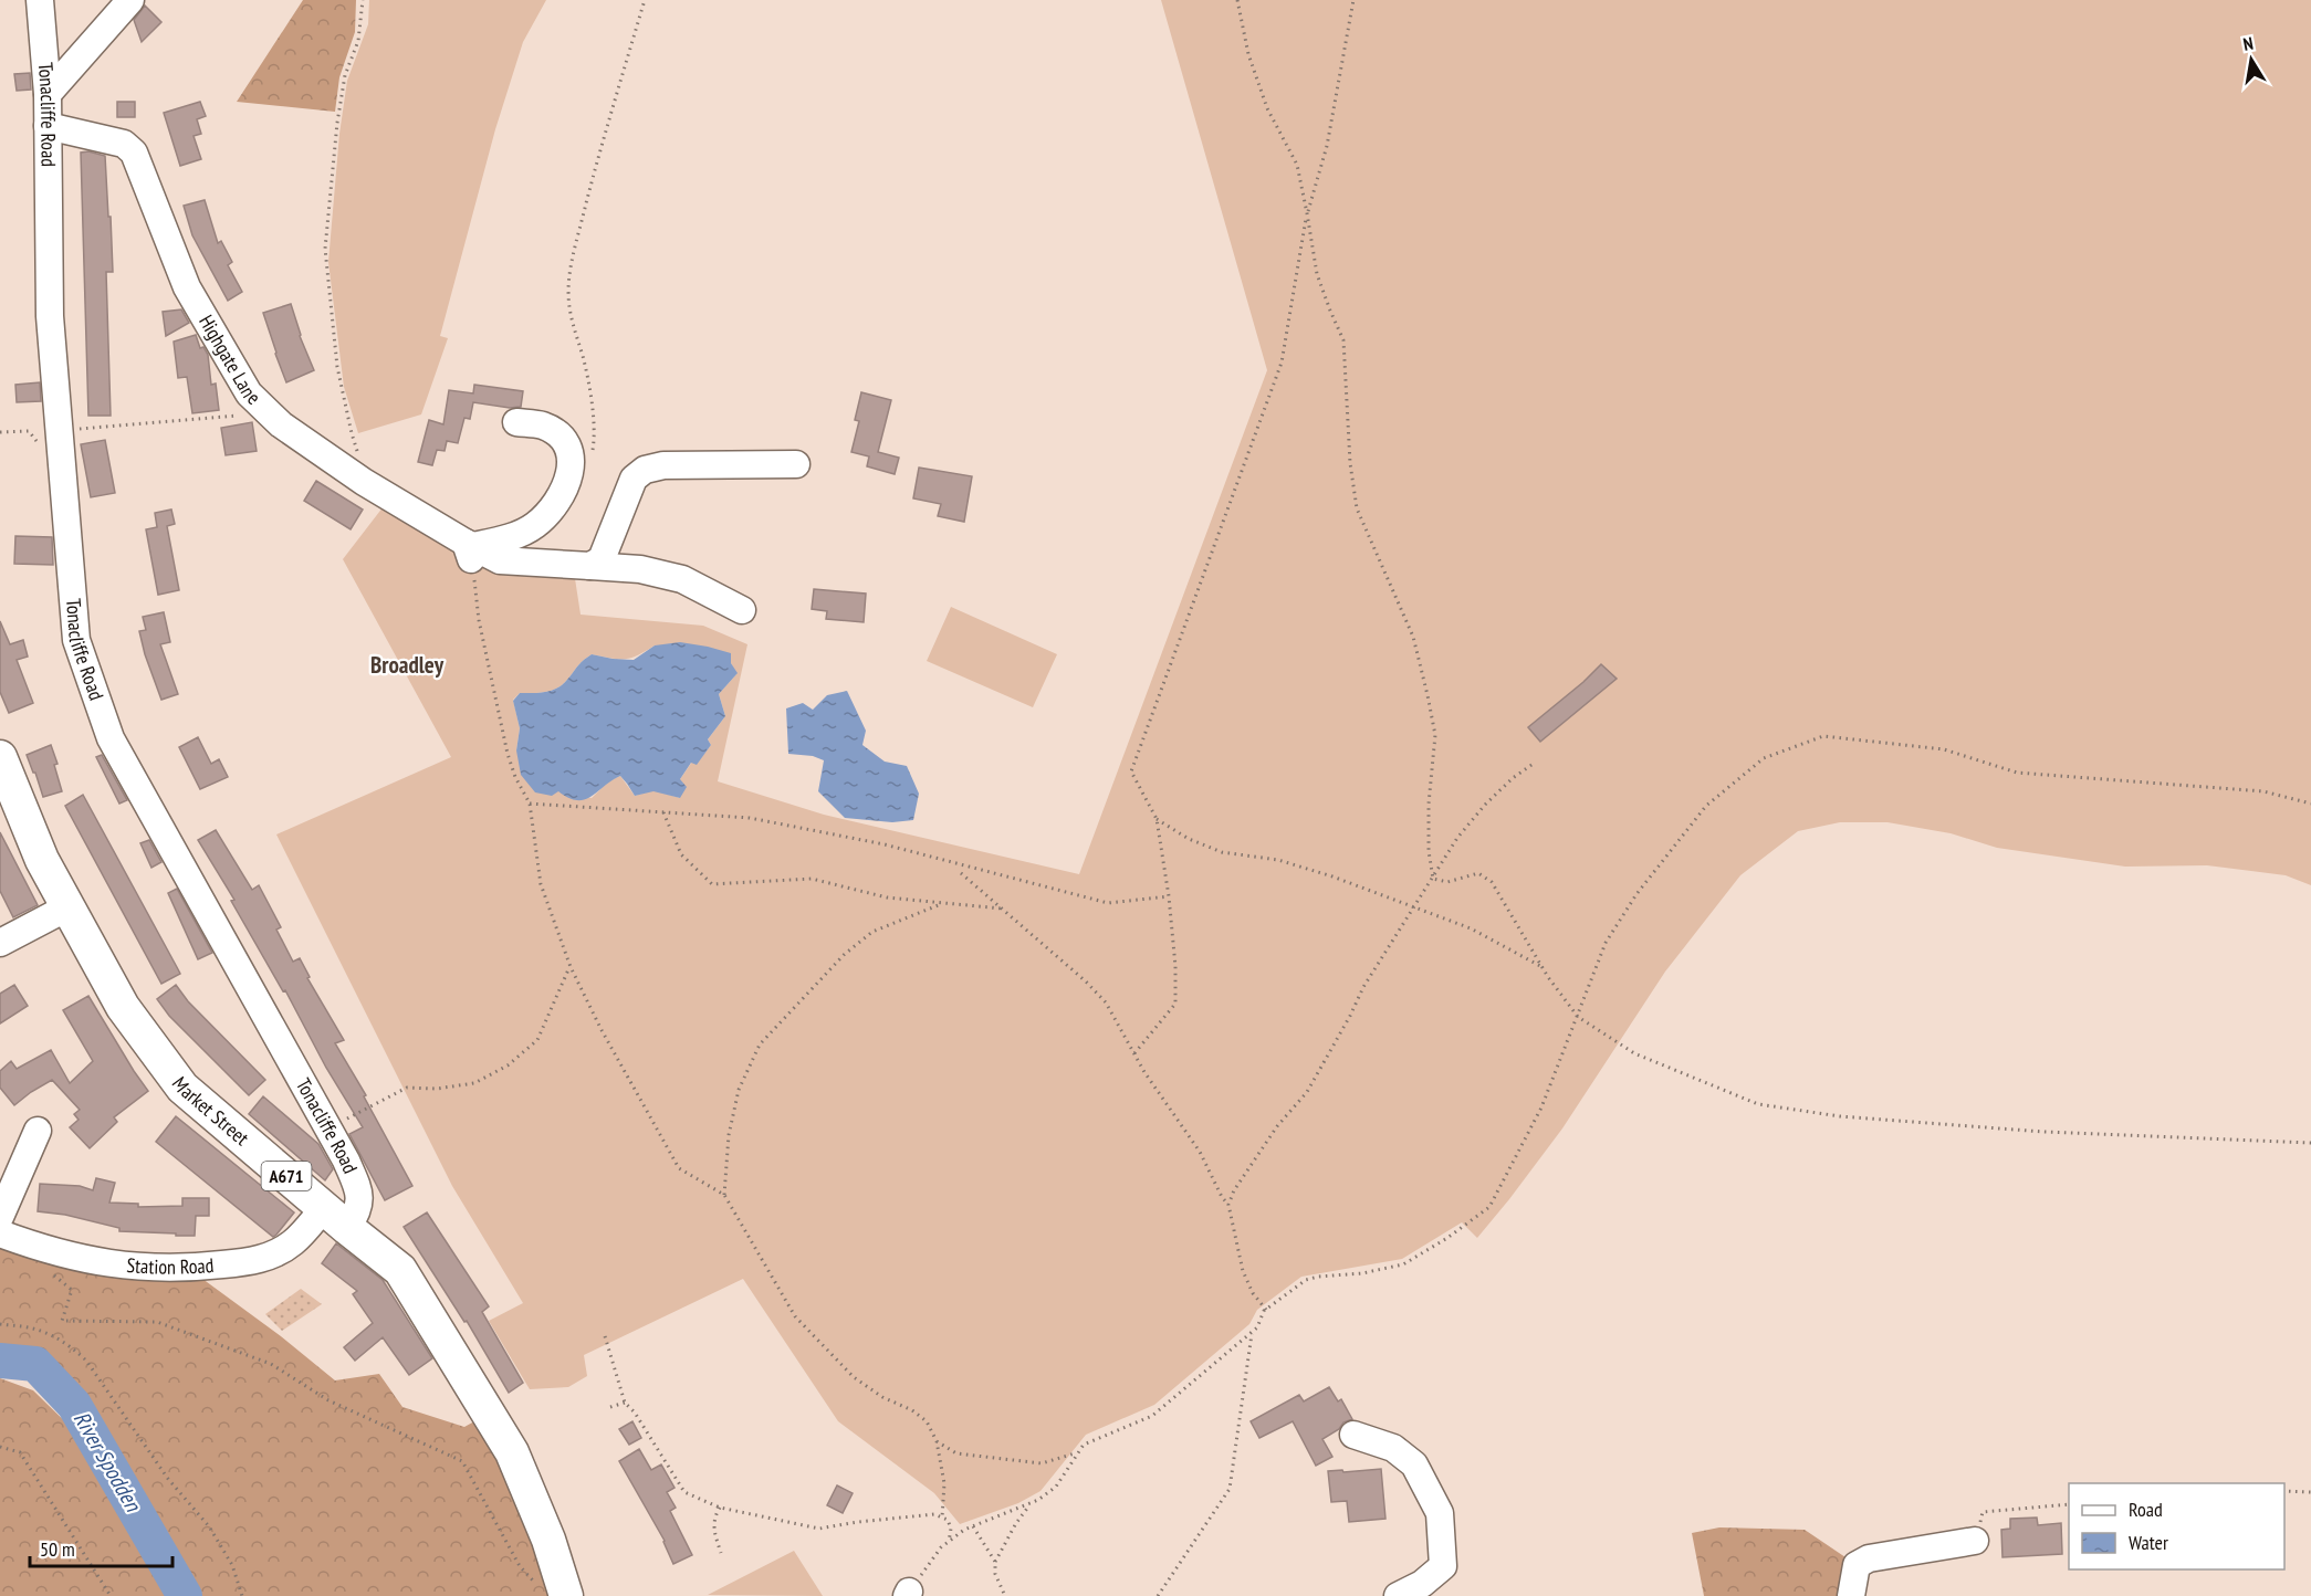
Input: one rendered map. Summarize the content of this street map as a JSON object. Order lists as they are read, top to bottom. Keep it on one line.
{"streets":{"main road":["Market Street","A671"],"street":["Tonacliffe Road","Highgate Lane","Station Road"]},"crossings":[["Tonacliffe Road","Highgate Lane"],["Tonacliffe Road","Market Street"],["Tonacliffe Road","Station Road"],["Market Street","Station Road"]],"districts":["Broadley"],"water":["River Spodden"],"legend":["Road","Water"],"scale_bar":"50 m","north":"top"}
